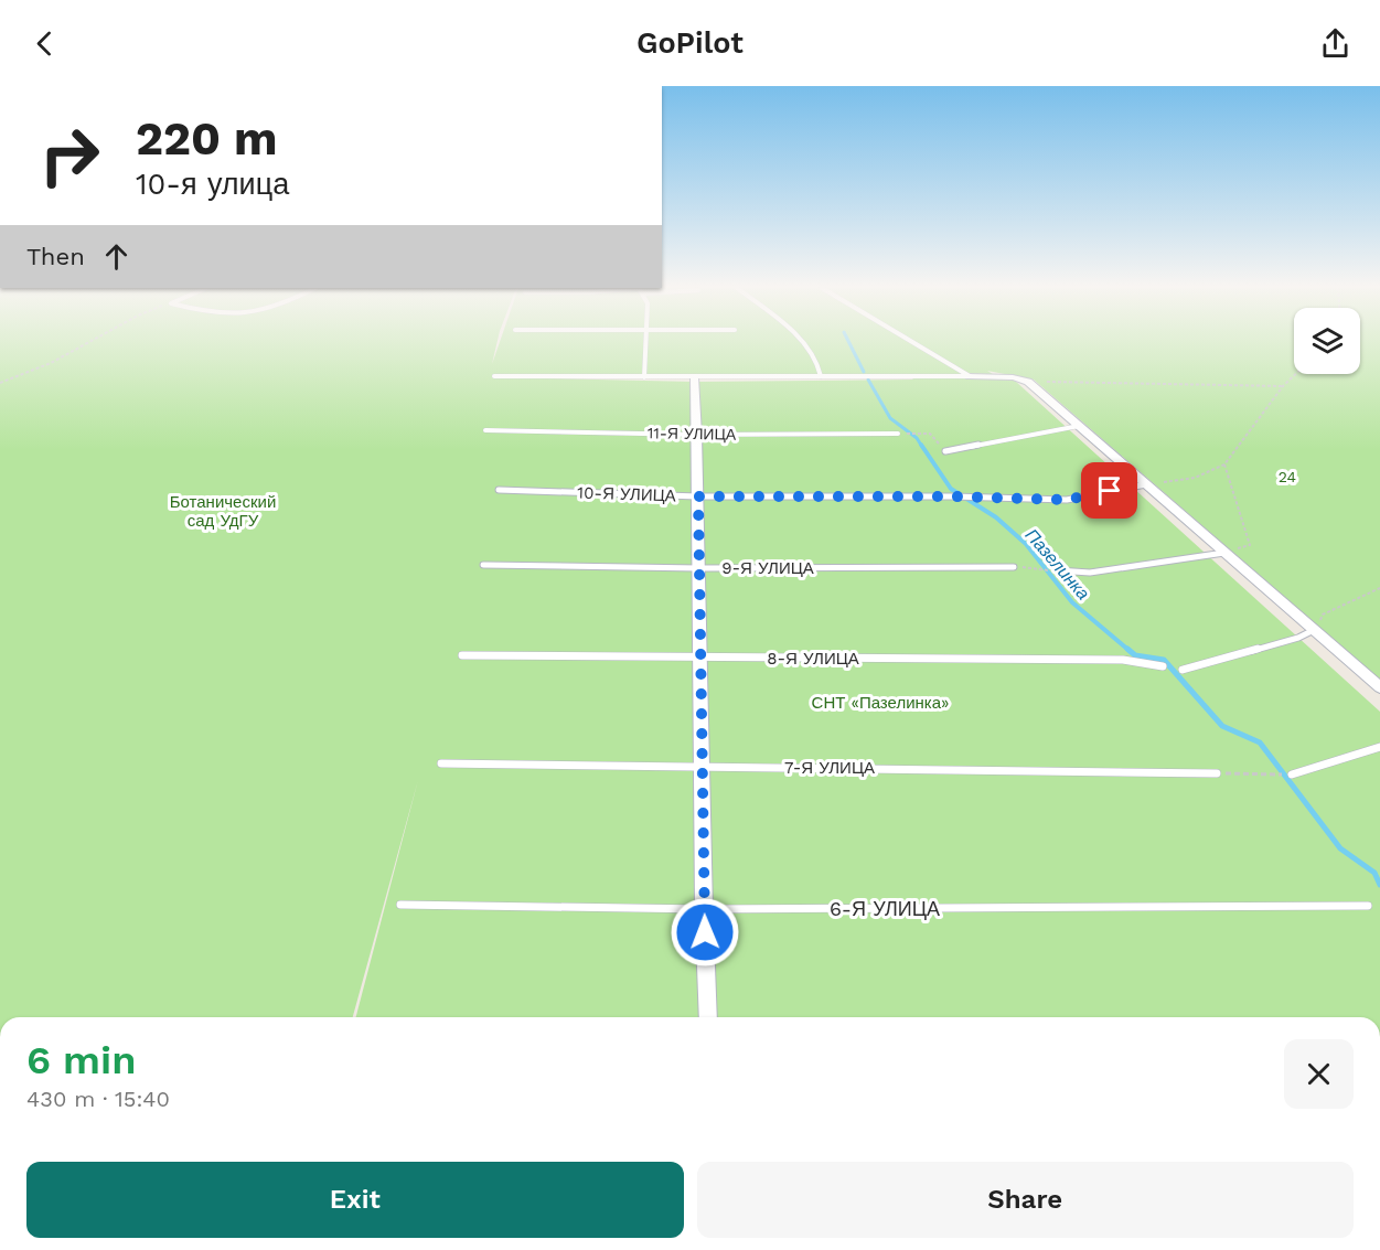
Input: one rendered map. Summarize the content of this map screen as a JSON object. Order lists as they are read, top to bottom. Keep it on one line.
{"streets":{"lane":["11-Я УЛИЦА","10-Я УЛИЦА","9-Я УЛИЦА","8-Я УЛИЦА","7-Я УЛИЦА","6-Я УЛИЦА"]},"water":["Пазелинка"],"parks":["24","Ботанический сад УдГУ","СНТ «Пазелинка»"],"page":{"header":"GoPilot","turn":["220 m","10-я улица"],"then":"Then","heading":["6 min","430 m · 15:40"],"buttons":["Exit","Share"]}}
